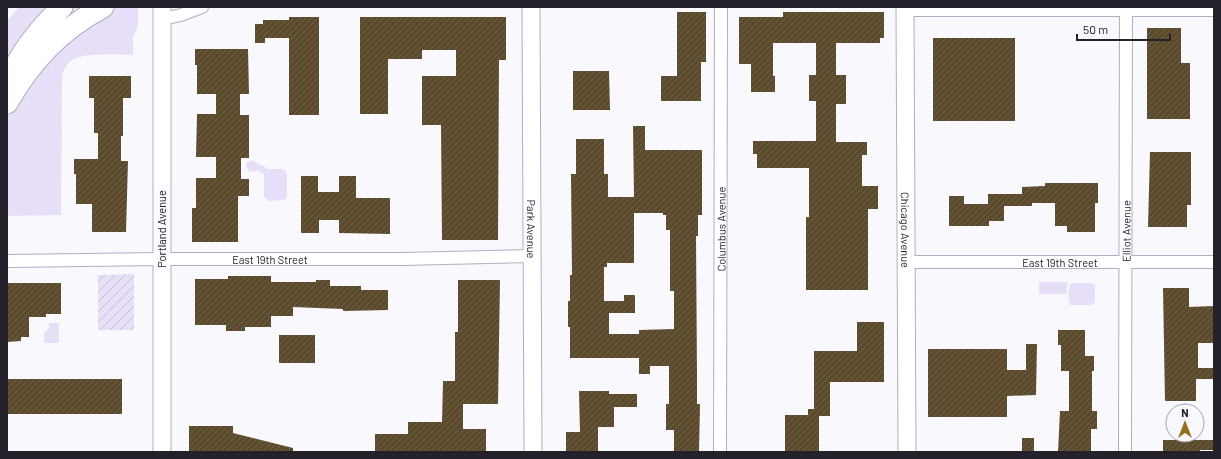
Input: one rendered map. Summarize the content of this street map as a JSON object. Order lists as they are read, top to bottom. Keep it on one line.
{"streets":{"street":["Portland Avenue","Park Avenue","Columbus Avenue","Chicago Avenue","Elliot Avenue","East 19th Street"]},"crossings":[["Portland Avenue","East 19th Street"],["Park Avenue","East 19th Street"],["Chicago Avenue","East 19th Street"],["Elliot Avenue","East 19th Street"]],"scale_bar":"50 m","north":"top"}
